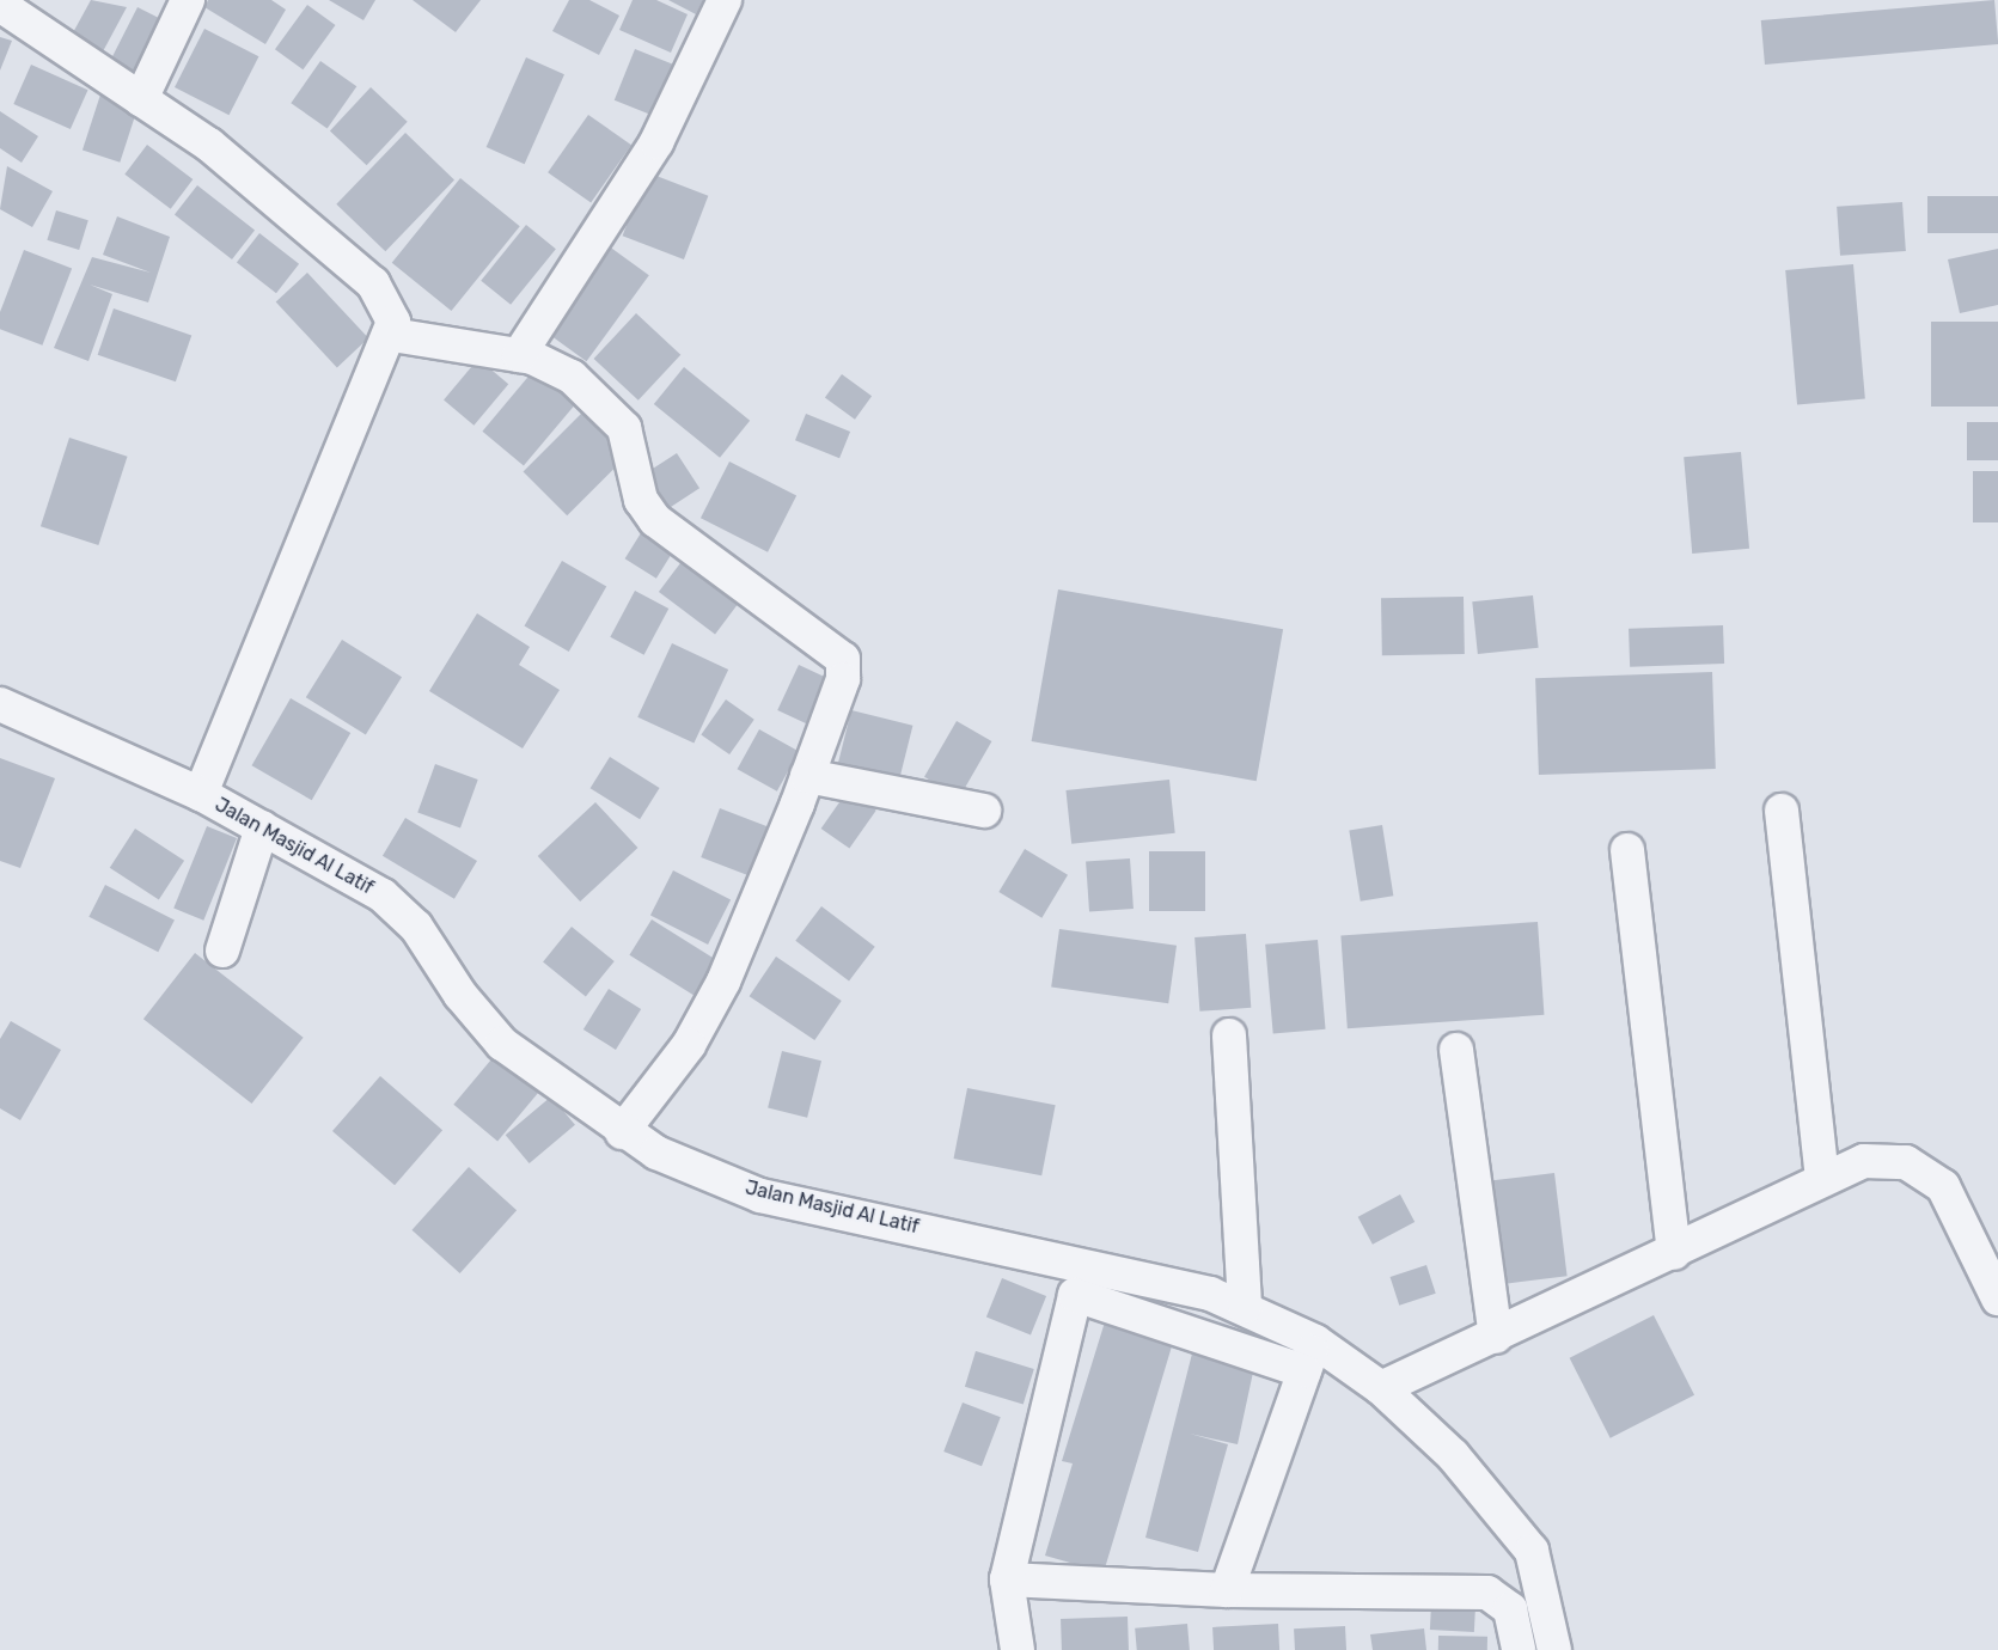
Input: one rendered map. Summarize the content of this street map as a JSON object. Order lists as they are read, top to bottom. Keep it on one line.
{"streets":{"street":["Jalan Masjid Al Latif"]}}
